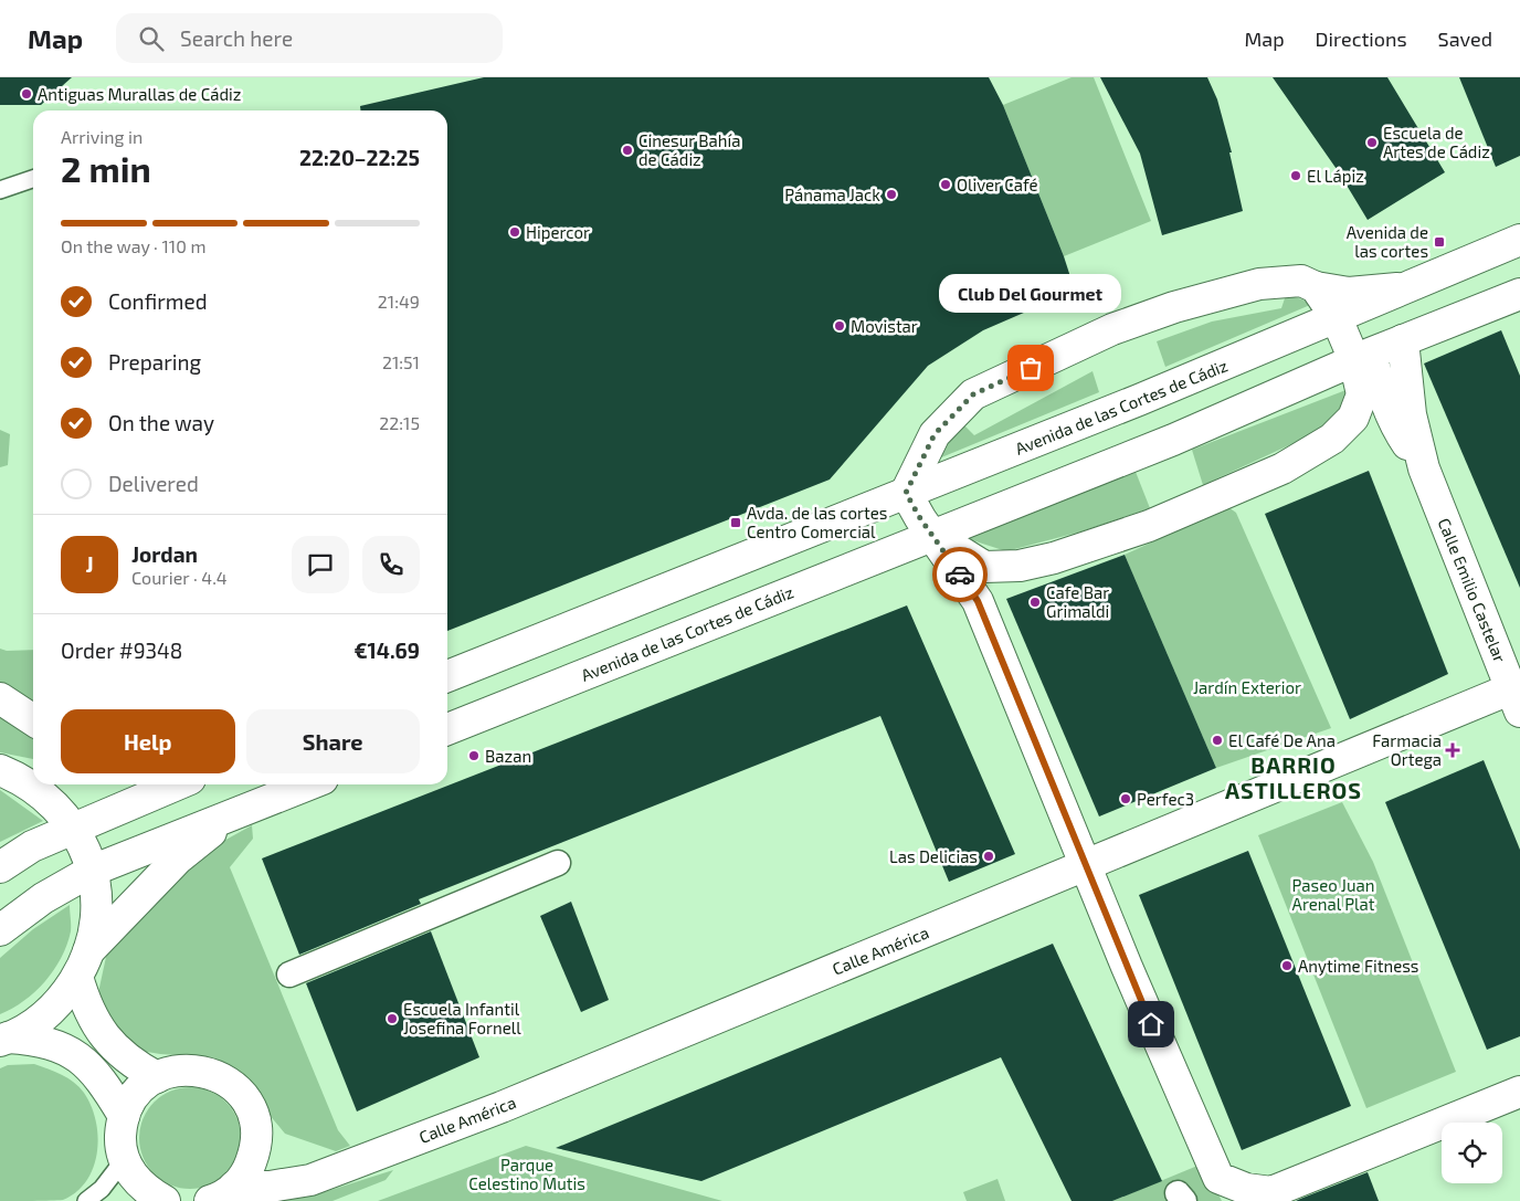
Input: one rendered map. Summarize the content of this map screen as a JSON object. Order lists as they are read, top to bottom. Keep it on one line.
{"streets":{"street":["Avenida de las Cortes de Cádiz","Calle Emilio Castelar","Calle América"]},"crossings":[["Calle Emilio Castelar","Calle América"]],"districts":["BARRIO ASTILLEROS"],"parks":["Jardín Exterior","Paseo Juan Arenal Plat","Parque Celestino Mutis"],"places":{"other":["Antiguas Murallas de Cádiz","Escuela de Artes de Cádiz","Cinesur Bahía de Cádiz","El Lápiz","Oliver Café","Pánama Jack","Hipercor","Movistar","Club Del Gourmet","Cafe Bar Grimaldi","El Café De Ana","Bazan","Perfec3","Las Delicias","Anytime Fitness","Escuela Infantil Josefina Fornell"],"transit":["Avenida de las cortes","Avda. de las cortes Centro Comercial"],"health":["Farmacia Ortega"]},"page":{"header":"Map","search":"Search here","nav":["Map","Directions","Saved"],"heading":["2 min","Arriving in","22:20–22:25"],"panel":["Jordan","Courier · 4.4","Order #9348","€14.69"],"bar":"On the way · 110 m","list":[["Confirmed","21:49"],["Preparing","21:51"],["On the way","22:15"],"Delivered"],"bubble":"Club Del Gourmet","round":"J","buttons":["Help","Share"]}}
